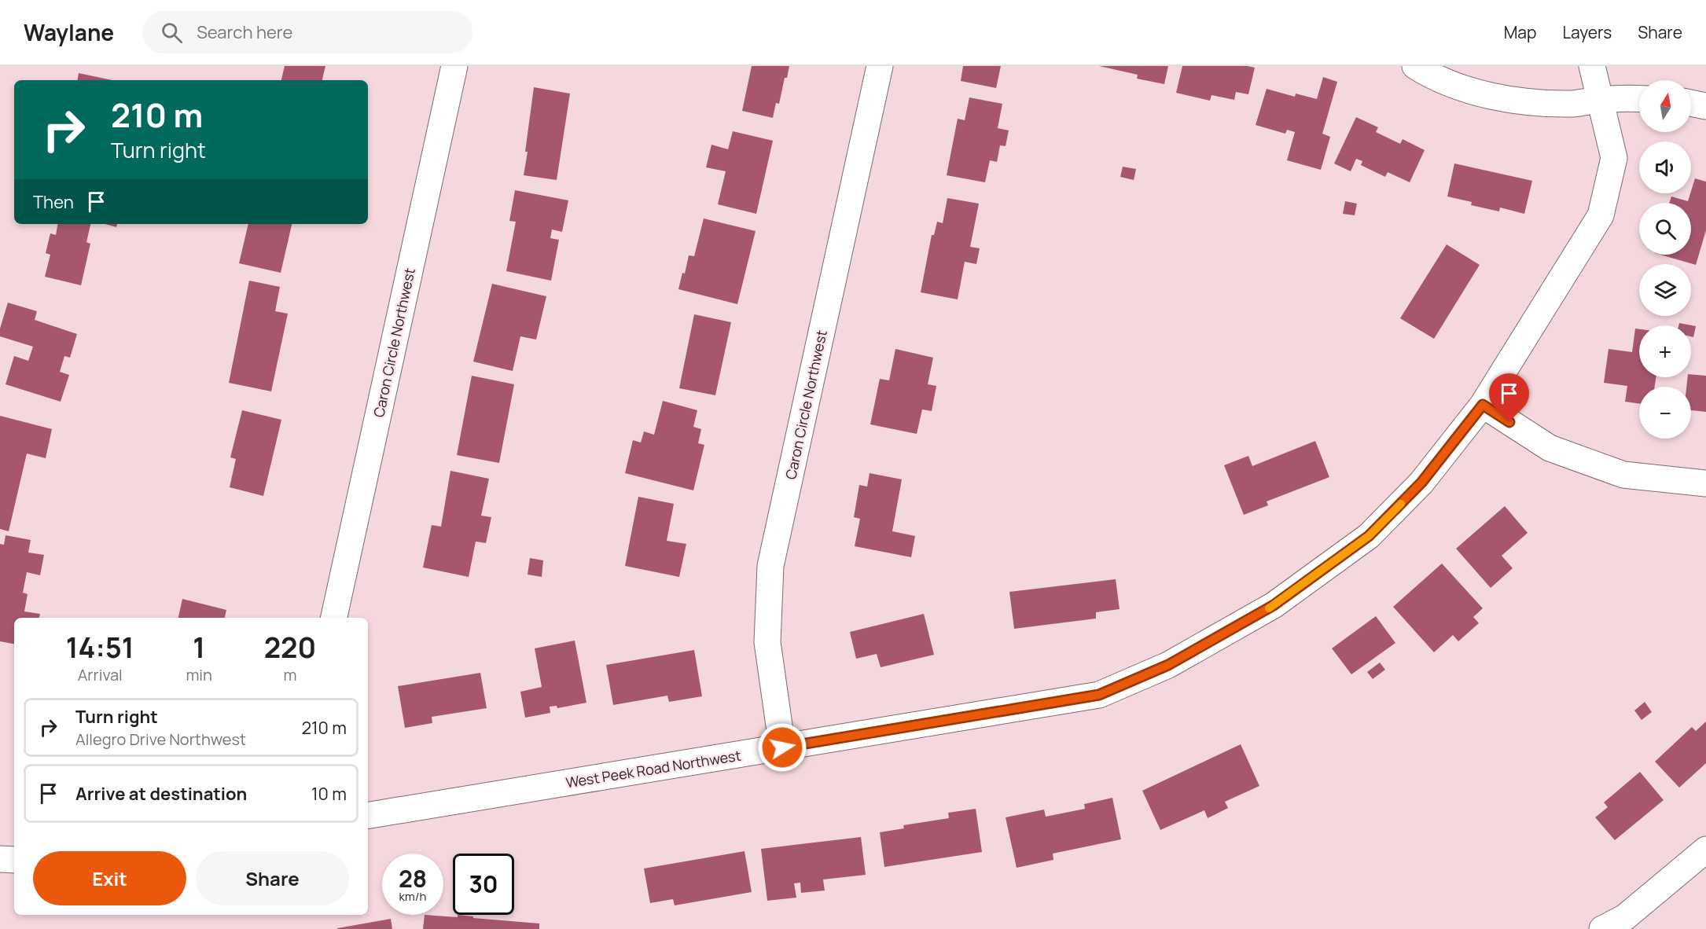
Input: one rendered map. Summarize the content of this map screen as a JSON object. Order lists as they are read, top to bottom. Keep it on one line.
{"streets":{"street":["Caron Circle Northwest","West Peek Road Northwest"]},"crossings":[["Caron Circle Northwest","West Peek Road Northwest"]],"north":"top","page":{"header":"Waylane","search":"Search here","nav":["Map","Layers","Share"],"map_buttons":["+","−"],"turn":["210 m","Turn right"],"then":"Then","eta":["14:51","Arrival","1","min","220","m"],"list":[{"name":"Turn right","note":"Allegro Drive Northwest","value":"210 m"},{"name":"Arrive at destination","value":"10 m"}],"buttons":["Exit","Share"],"speed":"28 km/h","limit":"30"}}
